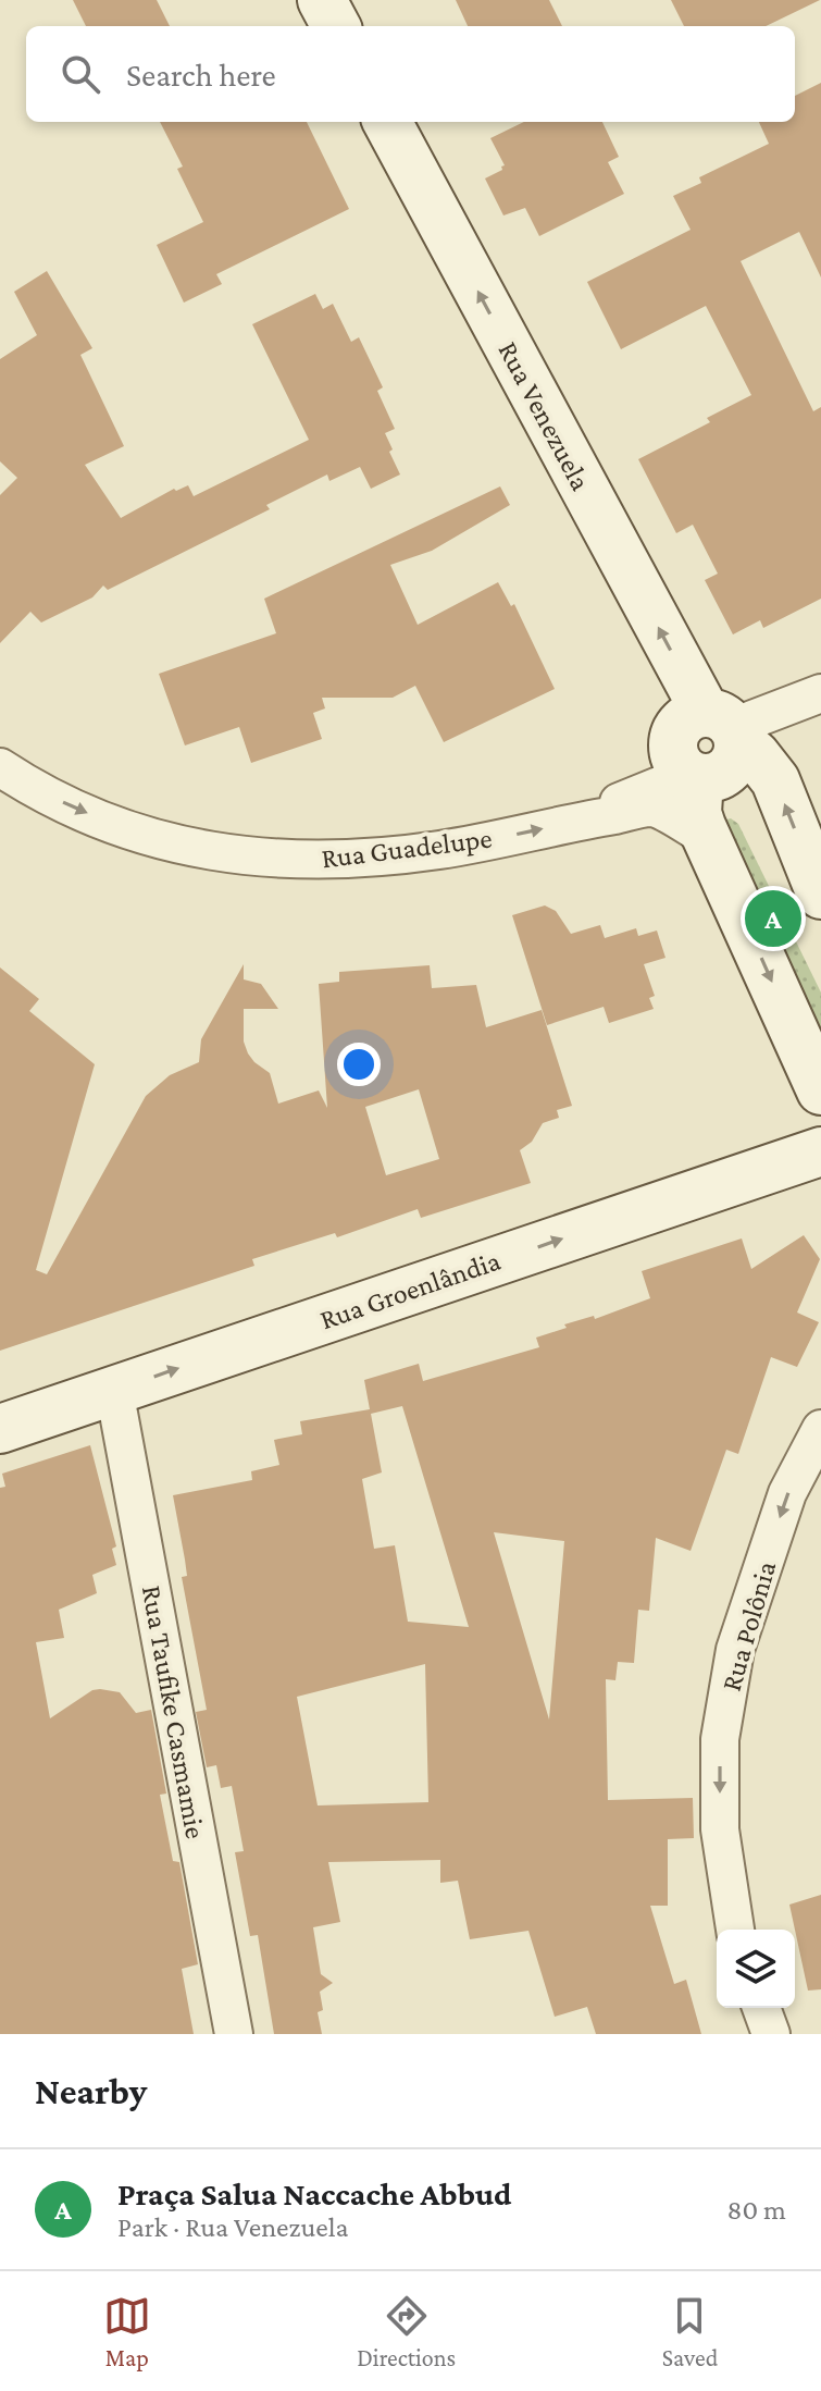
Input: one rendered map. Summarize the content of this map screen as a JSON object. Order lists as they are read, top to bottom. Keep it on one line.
{"streets":{"street":["Rua Venezuela","Rua Guadelupe","Rua Groenlândia","Rua Polônia","Rua Taufike Casmamie"]},"crossings":[["Rua Groenlândia","Rua Taufike Casmamie"]],"one_way":["Rua Venezuela","Rua Guadelupe","Rua Groenlândia","Rua Polônia"],"page":{"search":"Search here","pins":"A","heading":"Nearby","list":[{"mark":"A","name":"Praça Salua Naccache Abbud","note":"Park · Rua Venezuela","value":"80 m"}],"nav":["Map","Directions","Saved"]}}
